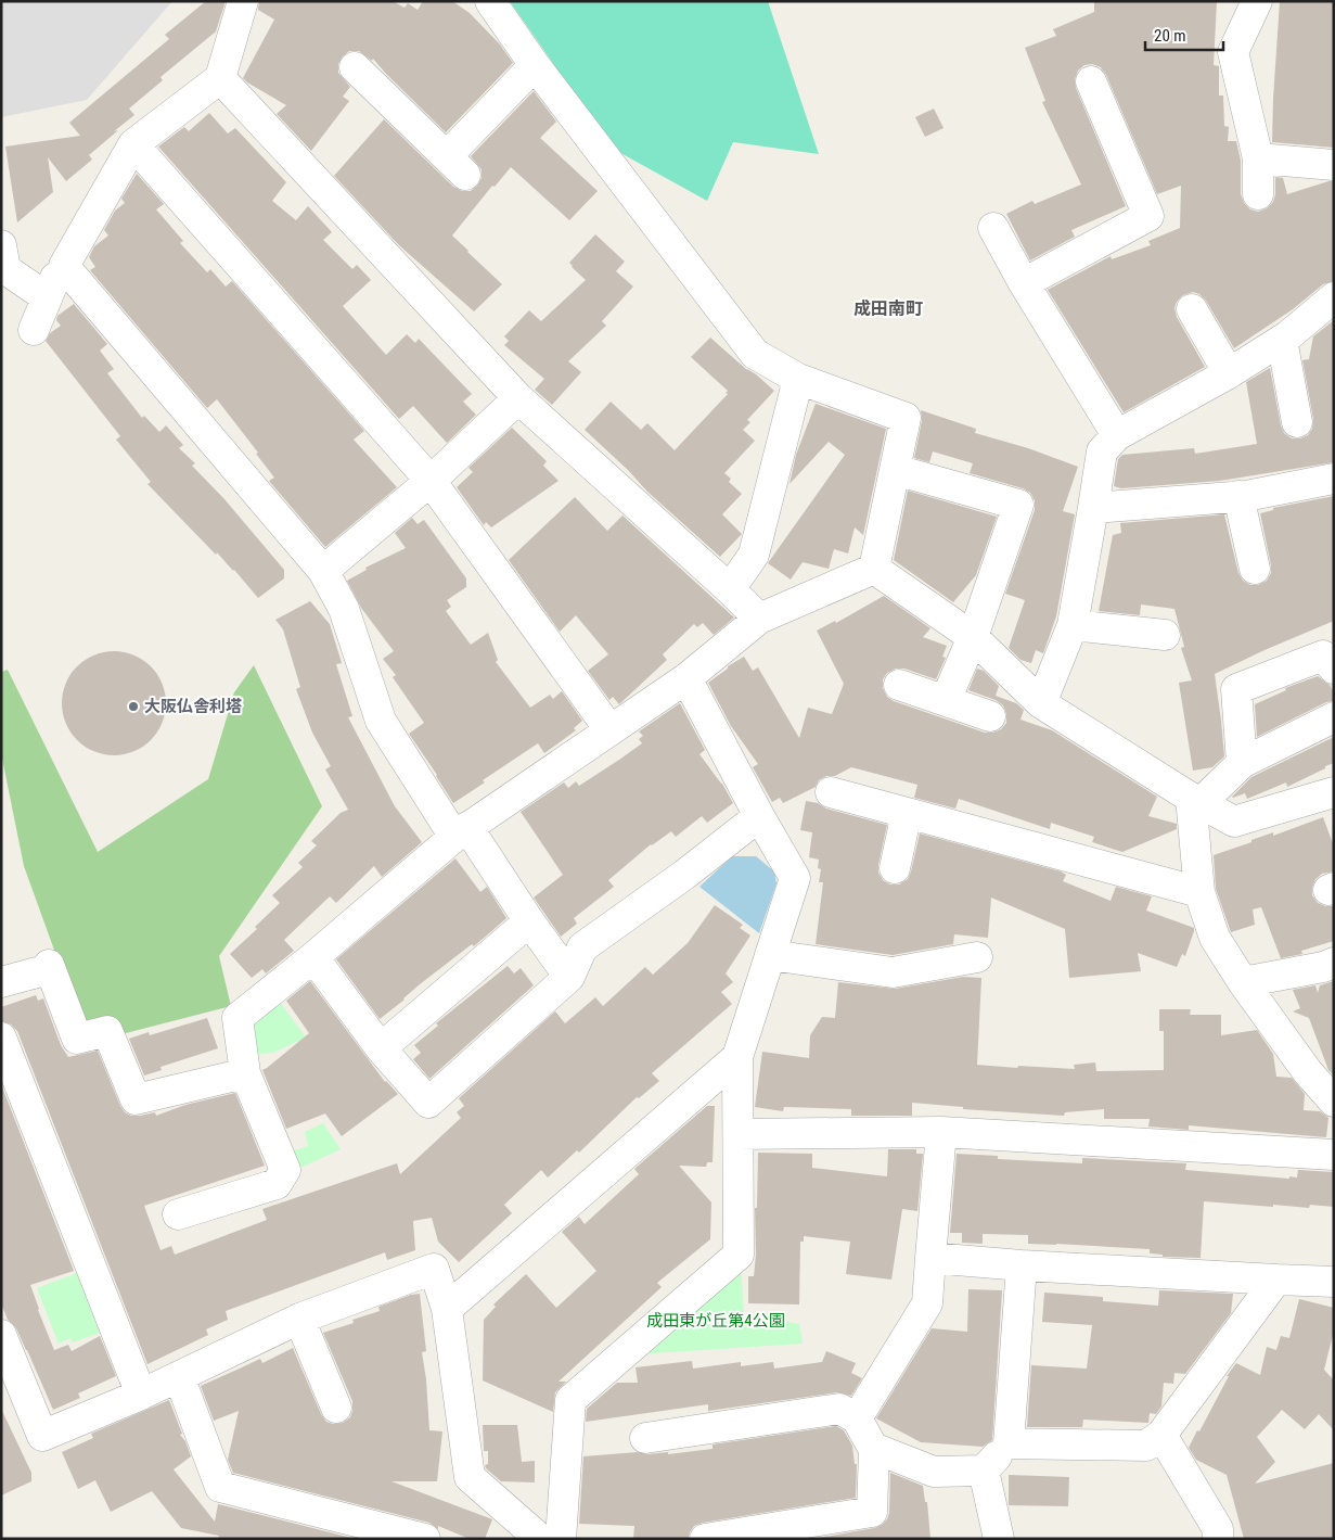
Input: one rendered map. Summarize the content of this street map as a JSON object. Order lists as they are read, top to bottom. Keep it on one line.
{"districts":["成田南町"],"parks":["成田東が丘第4公園"],"places":["大阪仏舎利塔"],"scale_bar":"20 m"}
